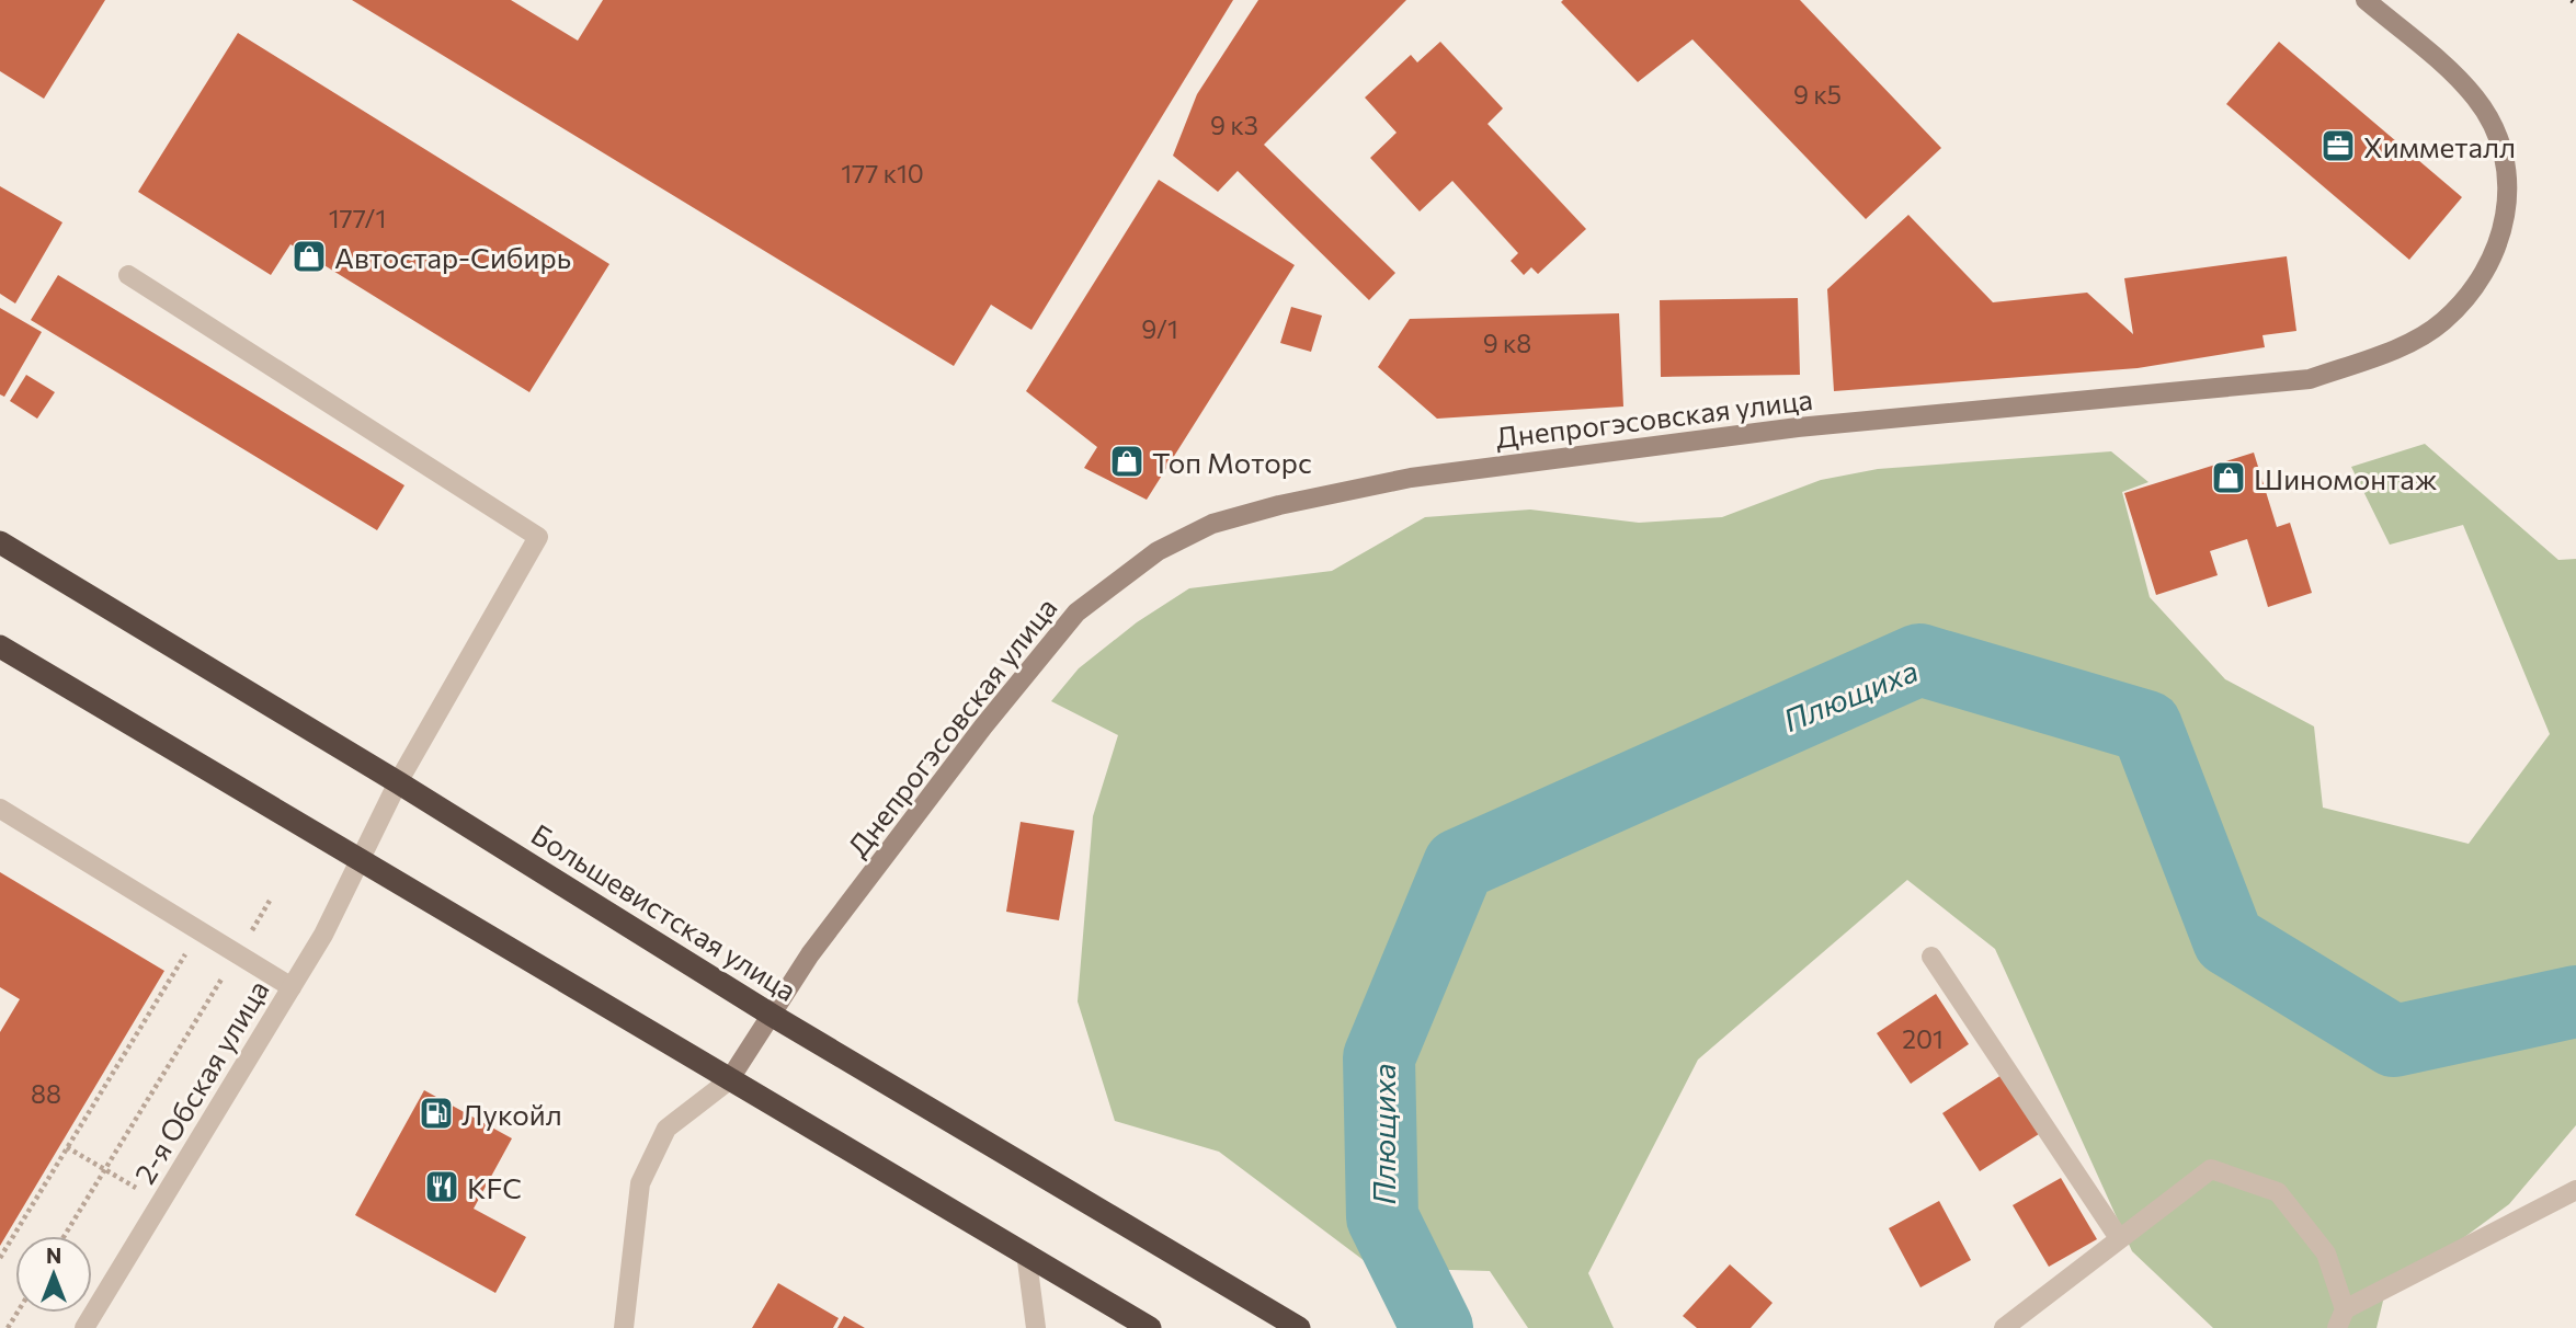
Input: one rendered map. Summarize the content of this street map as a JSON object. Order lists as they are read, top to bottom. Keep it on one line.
{"streets":{"highway":["Большевистская улица"],"street":["Днепрогэсовская улица","2-я Обская улица"]},"crossings":[["Днепрогэсовская улица","Большевистская улица"],["Большевистская улица","2-я Обская улица"]],"water":["Плющиха"],"places":{"office":["Химметалл"],"shop":["Автостар-Сибирь","Топ Моторс","Шиномонтаж"],"fuel station":["Лукойл"],"restaurant":["KFC"]},"house_numbers":["9 к5","9 к3","177 к10","177/1","9/1","9 к8","201","88"],"north":"top"}
